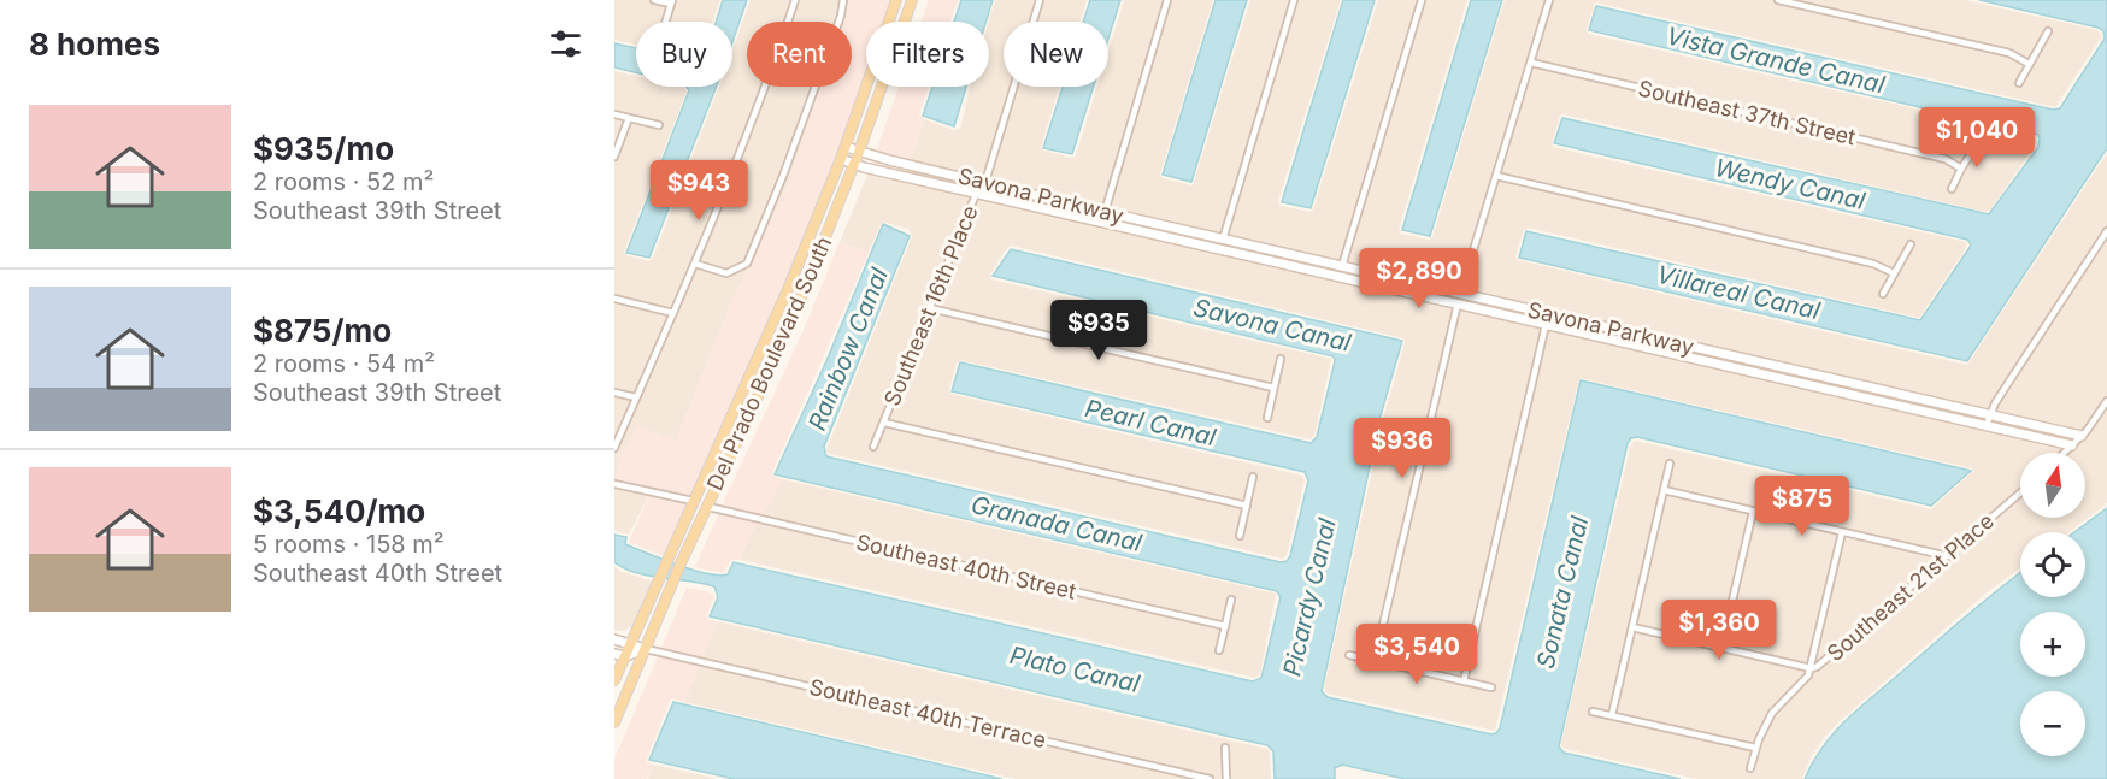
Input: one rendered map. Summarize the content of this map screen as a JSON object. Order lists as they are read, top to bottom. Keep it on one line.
{"streets":{"main road":["Del Prado Boulevard South"],"street":["Southeast 37th Street","Savona Parkway","Southeast 16th Place","Southeast 40th Street","Southeast 21st Place","Southeast 40th Terrace"]},"crossings":[["Savona Parkway","Southeast 16th Place"],["Savona Parkway","Del Prado Boulevard South"],["Del Prado Boulevard South","Southeast 40th Street"],["Del Prado Boulevard South","Southeast 40th Terrace"]],"water":["Vista Grande Canal","Wendy Canal","Villareal Canal","Savona Canal","Rainbow Canal","Pearl Canal","Granada Canal","Sonata Canal","Picardy Canal","Plato Canal"],"north":"top","page":{"heading":"8 homes","chip":["Buy","Rent","Filters","New"],"list":[{"name":"$935/mo","note":"2 rooms · 52 m² · Southeast 39th Street"},{"name":"$875/mo","note":"2 rooms · 54 m² · Southeast 39th Street"},{"name":"$3,540/mo","note":"5 rooms · 158 m² · Southeast 40th Street"}],"price":["$1,040","$943","$2,890","$935","$936","$875","$1,360","$3,540"],"map_buttons":["+","−"]}}
